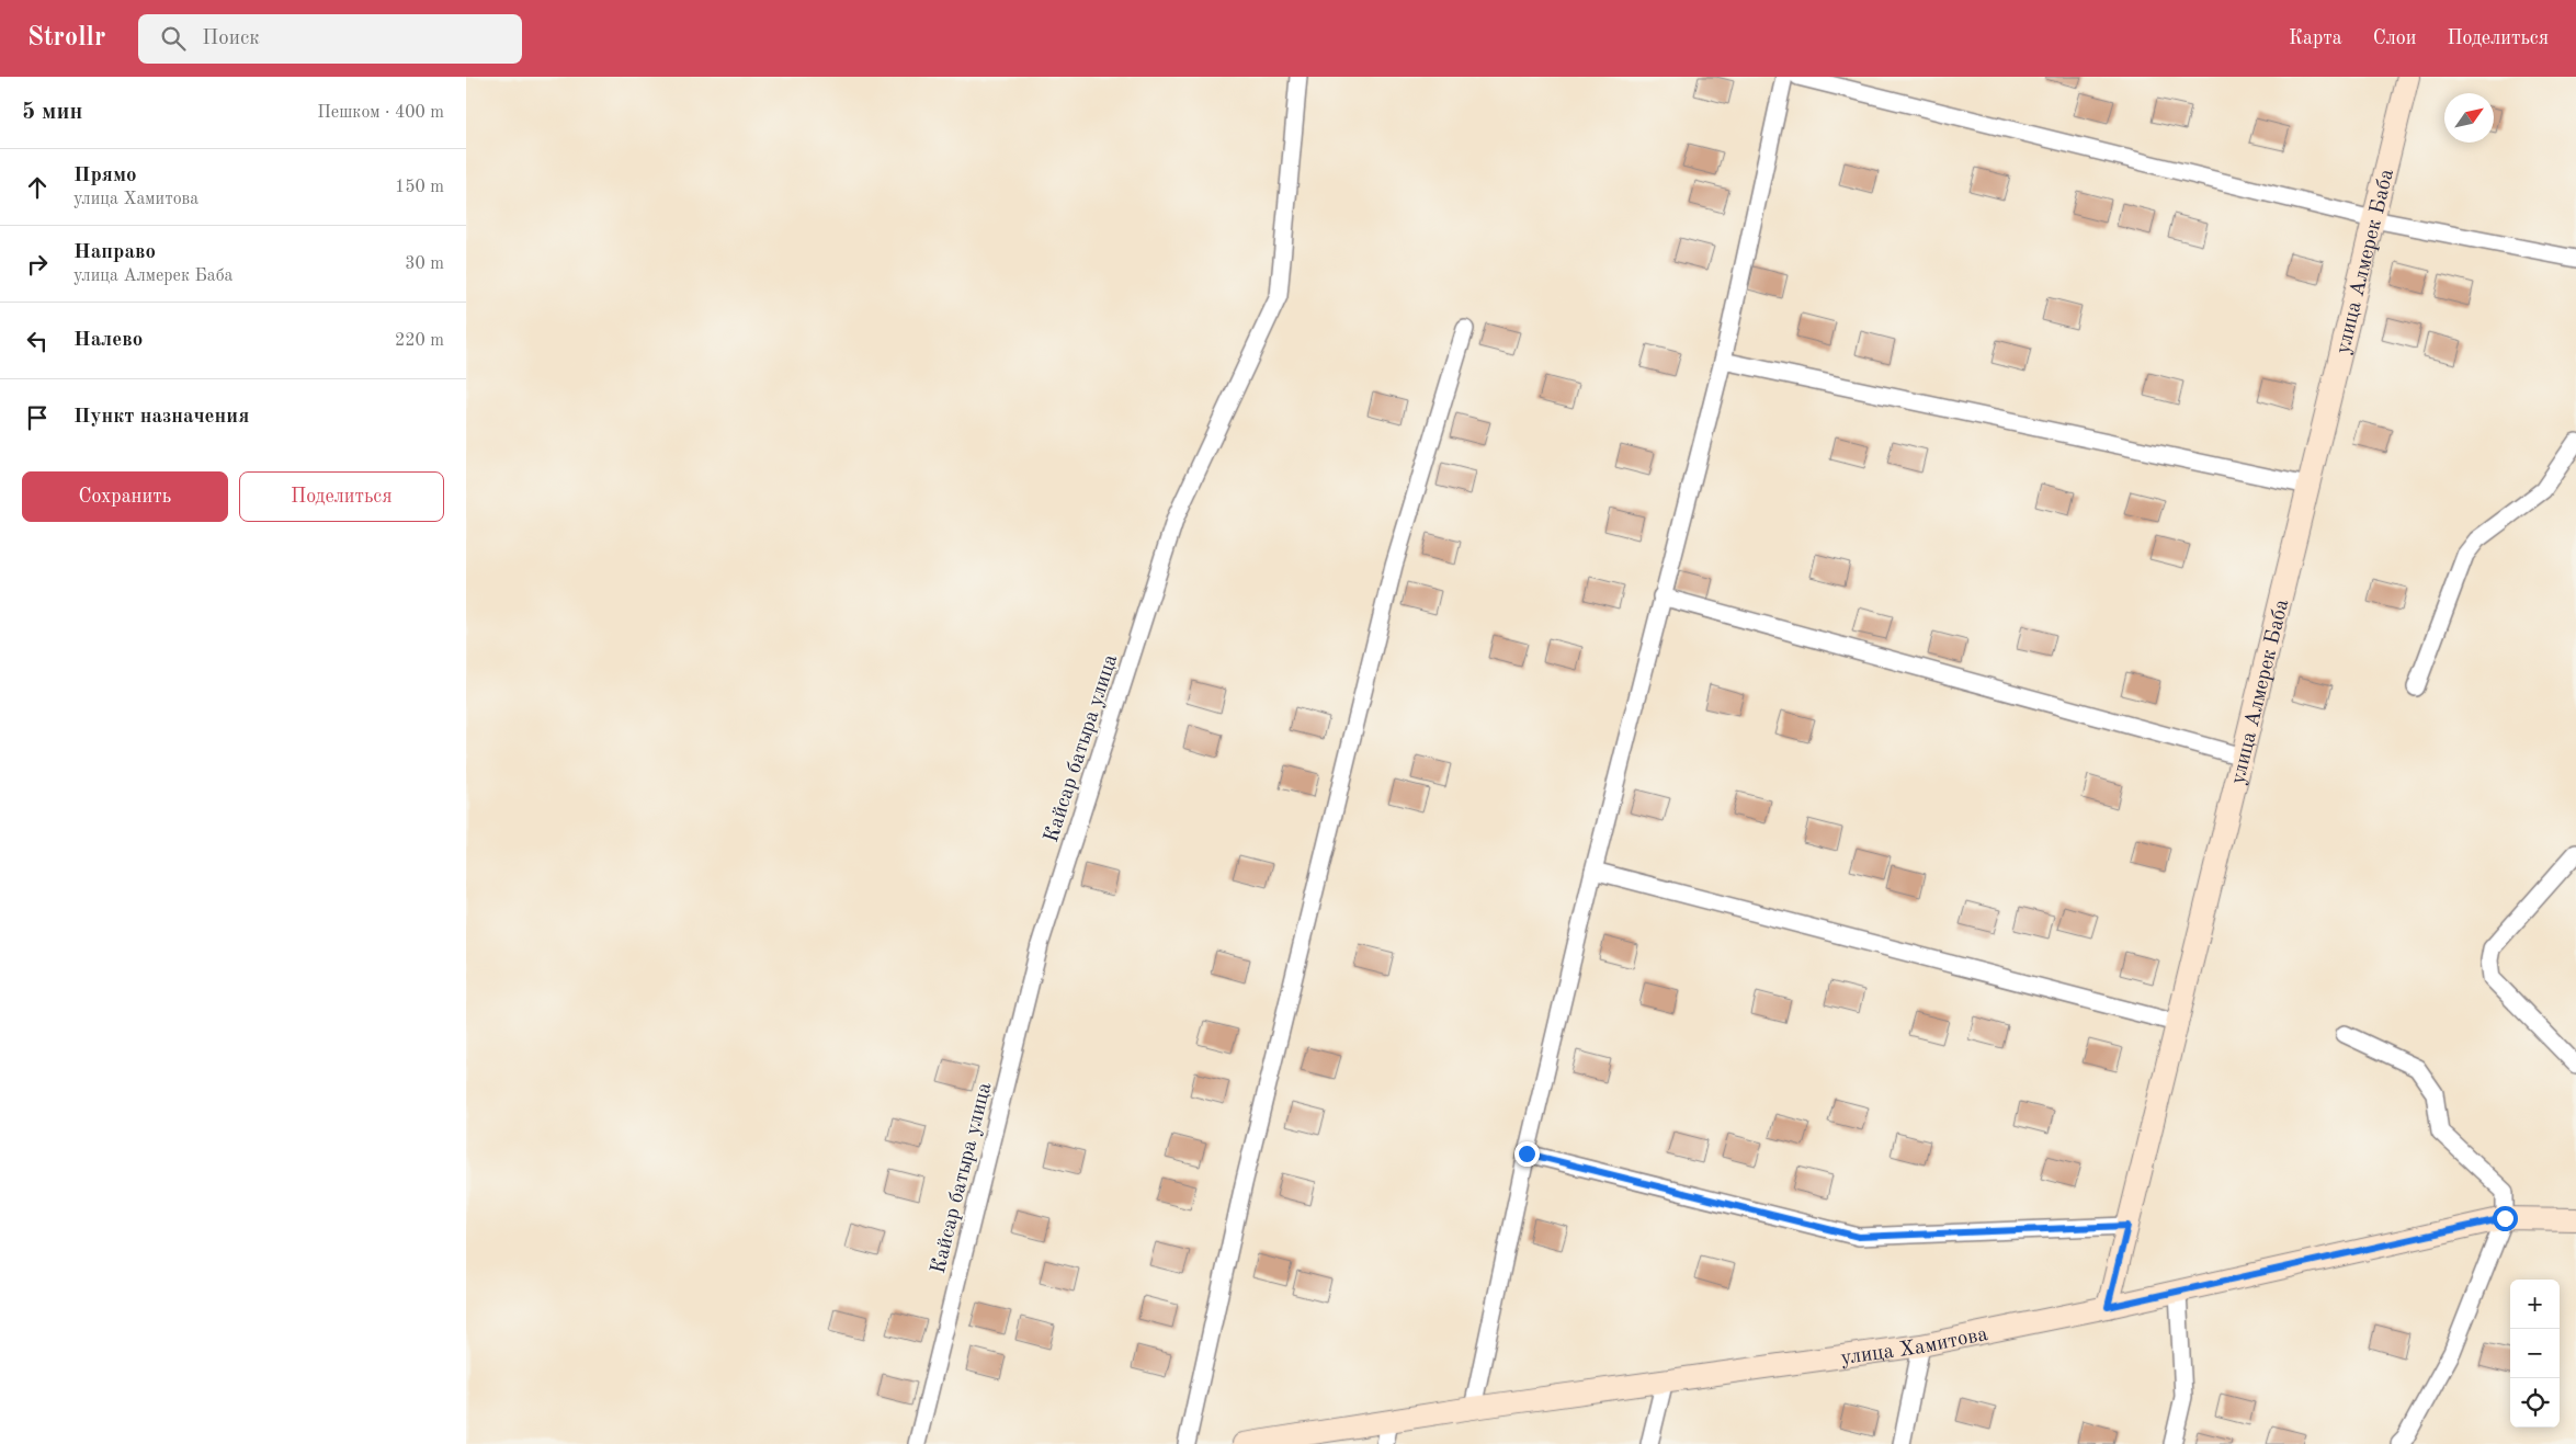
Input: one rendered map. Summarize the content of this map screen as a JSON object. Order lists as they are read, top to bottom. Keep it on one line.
{"streets":{"street":["улица Алмерек Баба","Кайсар батыра улица","улица Хамитова"]},"crossings":[["улица Алмерек Баба","улица Хамитова"]],"north":"top right","page":{"header":"Strollr","search":"Поиск","nav":["Карта","Слои","Поделиться"],"heading":["5 мин","Пешком · 400 m"],"list":[["Прямо","улица Хамитова","150 m"],["Направо","улица Алмерек Баба","30 m"],["Налево","220 m"],"Пункт назначения"],"buttons":["Сохранить","Поделиться"],"map_buttons":["+","−"]}}
